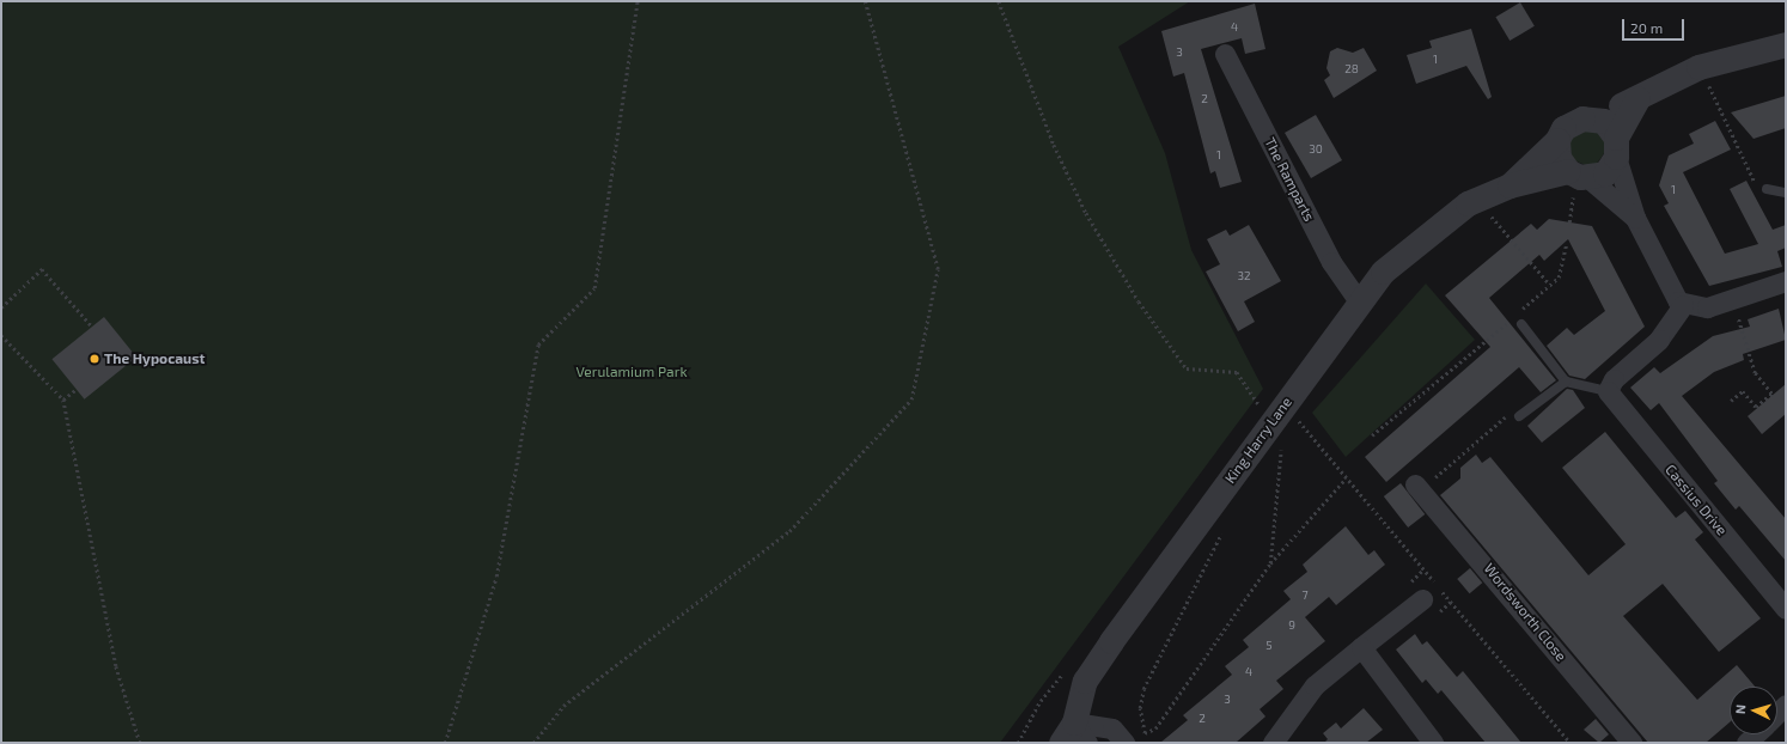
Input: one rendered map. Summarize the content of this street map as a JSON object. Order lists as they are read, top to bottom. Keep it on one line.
{"streets":{"street":["The Ramparts","King Harry Lane","Cassius Drive","Wordsworth Close"]},"crossings":[["The Ramparts","King Harry Lane"]],"parks":["Verulamium Park"],"places":["The Hypocaust"],"house_numbers":["4","3","1","28","2","30","1","1","32","7","9","5","4","3","2"],"scale_bar":"20 m","north":"left"}
